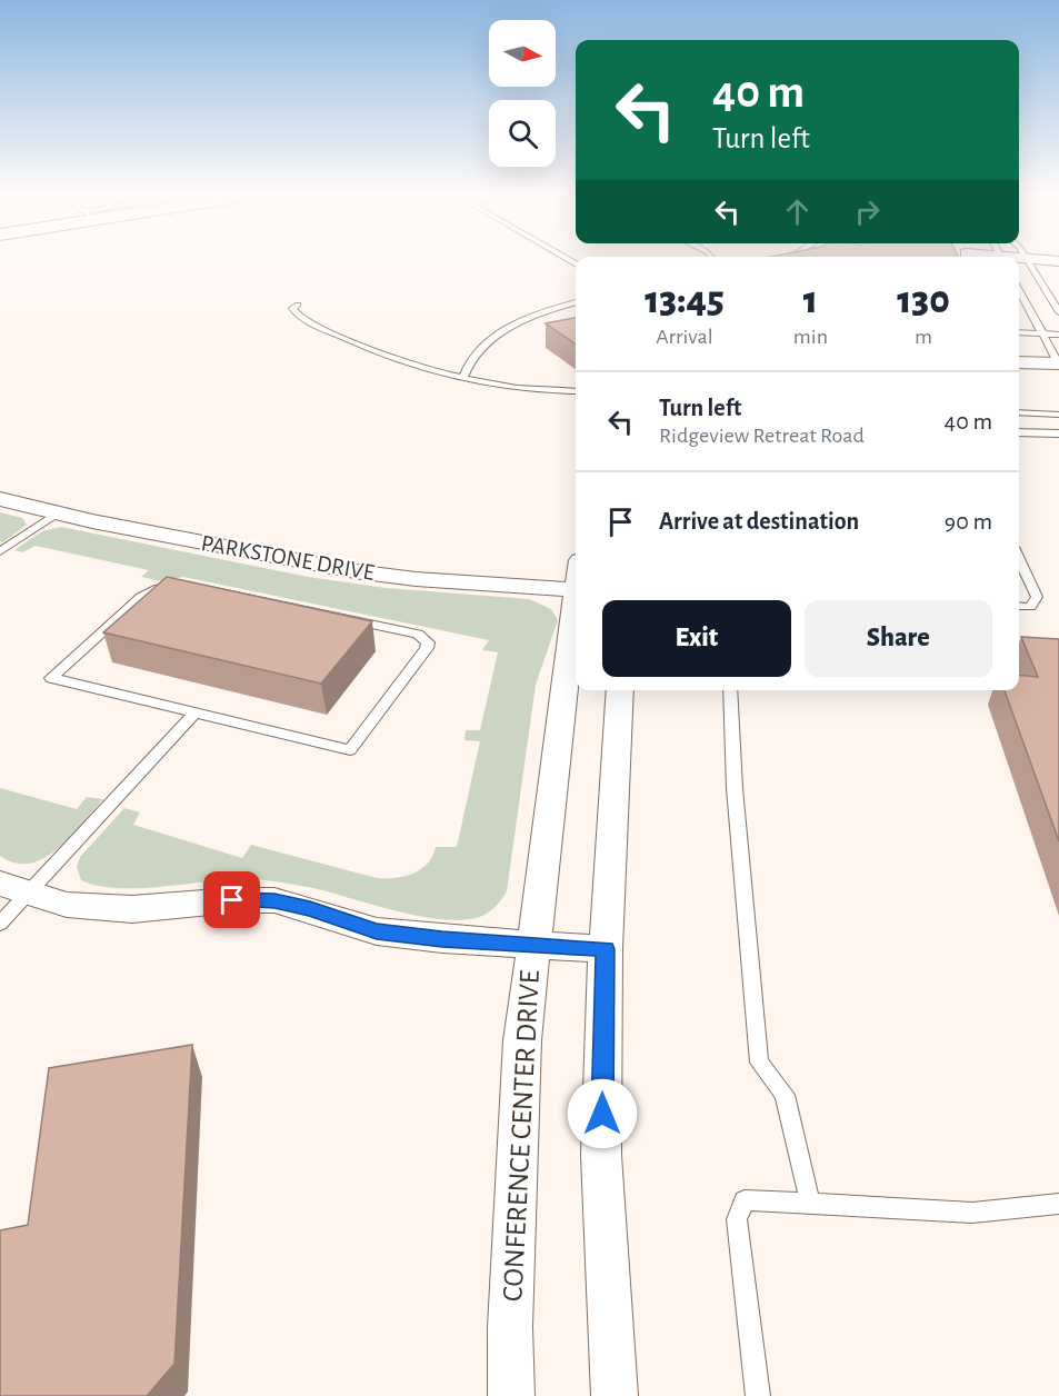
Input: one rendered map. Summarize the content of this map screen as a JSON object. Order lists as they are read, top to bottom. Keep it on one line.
{"streets":{"street":["PARKSTONE DRIVE","CONFERENCE CENTER DRIVE"]},"north":"right","page":{"turn":["40 m","Turn left"],"eta":["13:45","Arrival","1","min","130","m"],"list":[{"name":"Turn left","note":"Ridgeview Retreat Road","value":"40 m"},{"name":"Arrive at destination","value":"90 m"}],"buttons":["Exit","Share"]}}
